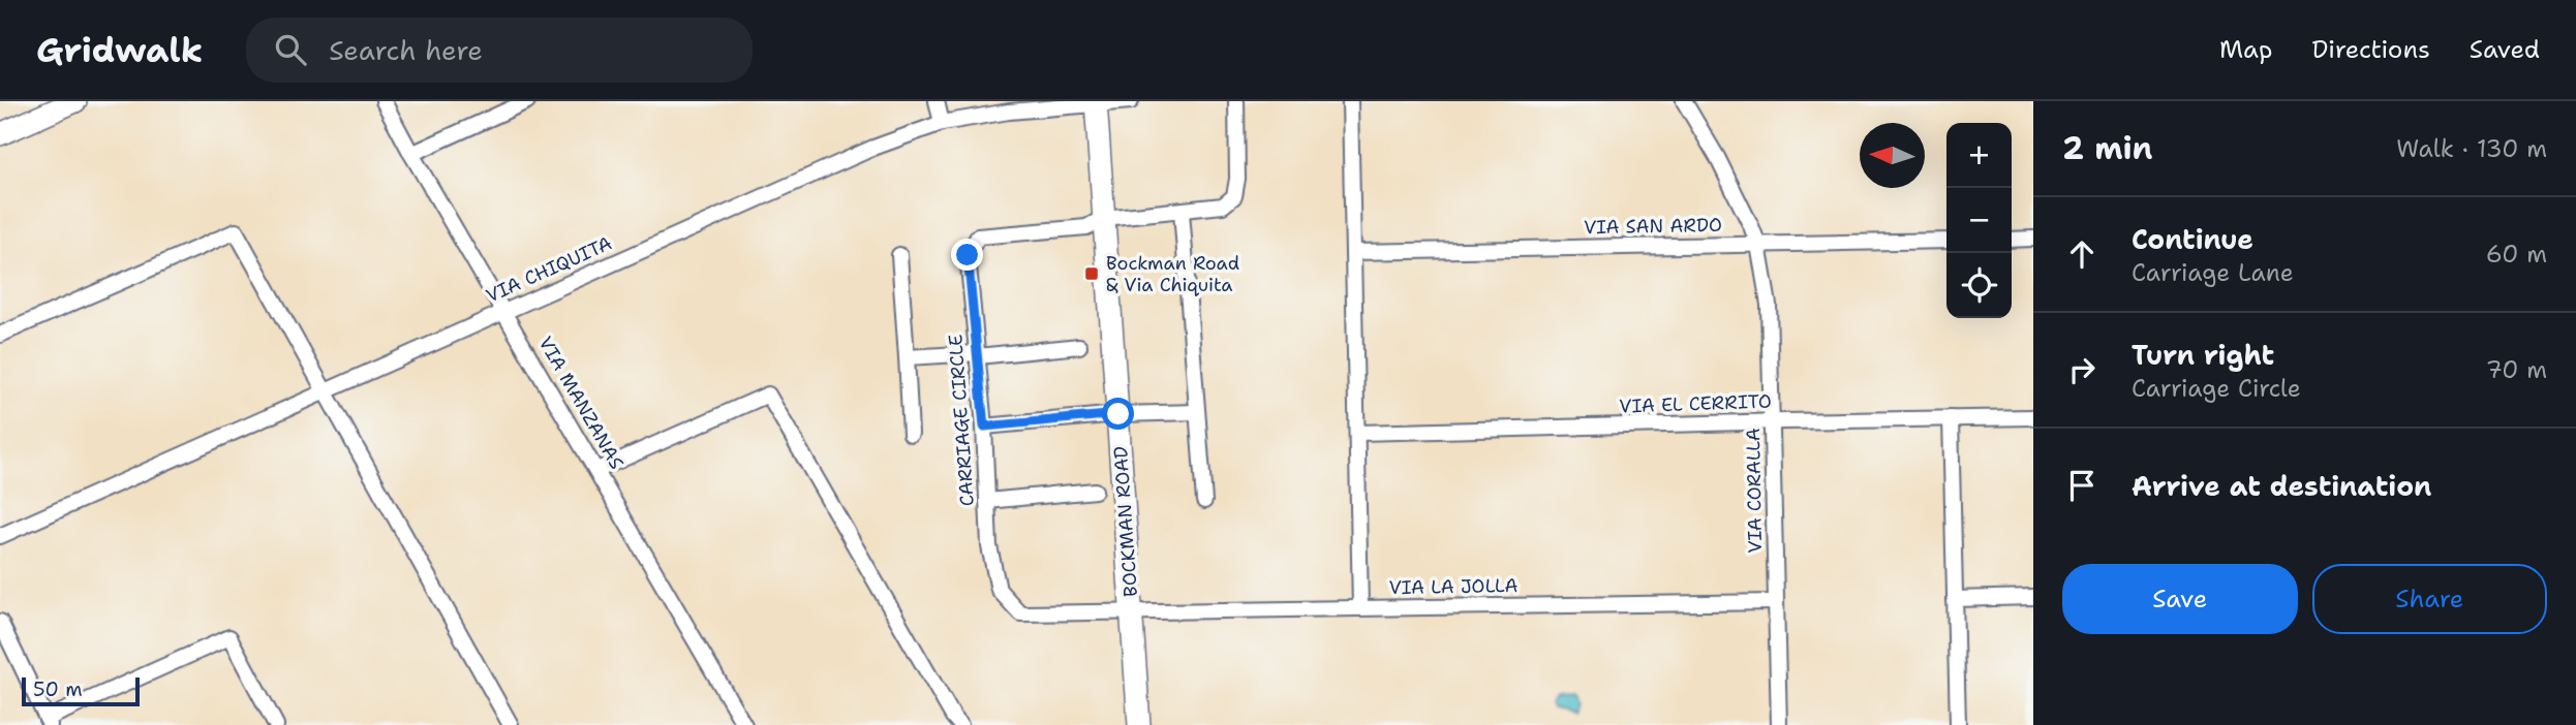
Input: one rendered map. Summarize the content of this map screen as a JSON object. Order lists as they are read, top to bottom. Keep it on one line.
{"streets":{"street":["VIA SAN ARDO","VIA CHIQUITA","VIA MANZANAS","VIA EL CERRITO","CARRIAGE CIRCLE","VIA CORALLA","BOCKMAN ROAD","VIA LA JOLLA"]},"crossings":[["VIA SAN ARDO","VIA CORALLA"],["VIA CHIQUITA","VIA MANZANAS"],["VIA CHIQUITA","BOCKMAN ROAD"],["VIA EL CERRITO","VIA CORALLA"],["CARRIAGE CIRCLE","BOCKMAN ROAD"],["CARRIAGE CIRCLE","VIA LA JOLLA"],["VIA CORALLA","VIA LA JOLLA"],["BOCKMAN ROAD","VIA LA JOLLA"]],"places":{"transit":["Bockman Road & Via Chiquita"]},"scale_bar":"50 m","north":"left","page":{"header":"Gridwalk","search":"Search here","nav":["Map","Directions","Saved"],"heading":["2 min","Walk · 130 m"],"map_buttons":["+","−"],"list":[["Continue","Carriage Lane","60 m"],["Turn right","Carriage Circle","70 m"],"Arrive at destination"],"buttons":["Save","Share"],"scale":"50 m"}}
